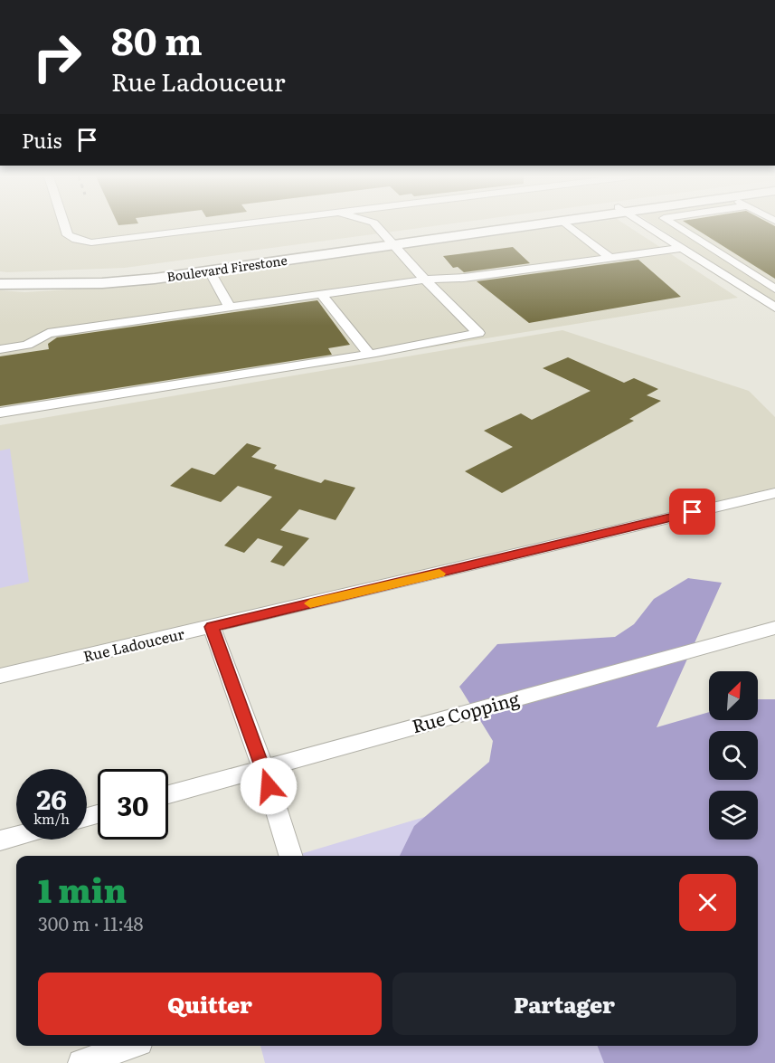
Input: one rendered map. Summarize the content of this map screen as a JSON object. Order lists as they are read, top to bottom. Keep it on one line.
{"streets":{"main road":["Boulevard Firestone"],"street":["Rue Ladouceur","Rue Copping"]},"north":"top right","page":{"turn":["80 m","Rue Ladouceur"],"then":"Puis","speed":"26 km/h","limit":"30","heading":["1 min","300 m · 11:48"],"buttons":["Quitter","Partager"]}}
